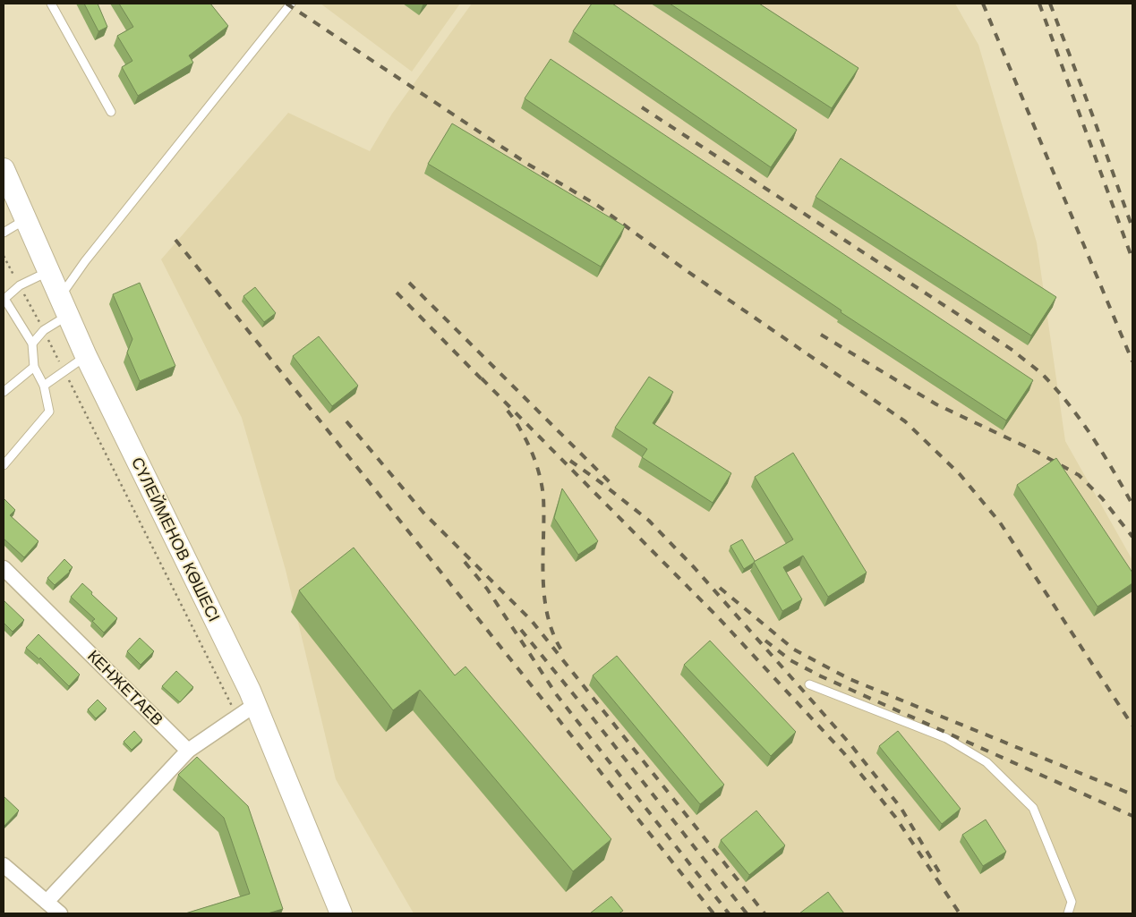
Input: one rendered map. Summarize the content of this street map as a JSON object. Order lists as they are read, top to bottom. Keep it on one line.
{"streets":{"street":["СҮЛЕЙМЕНОВ КӨШЕСІ","КЕНЖЕТАЕВ"]}}
